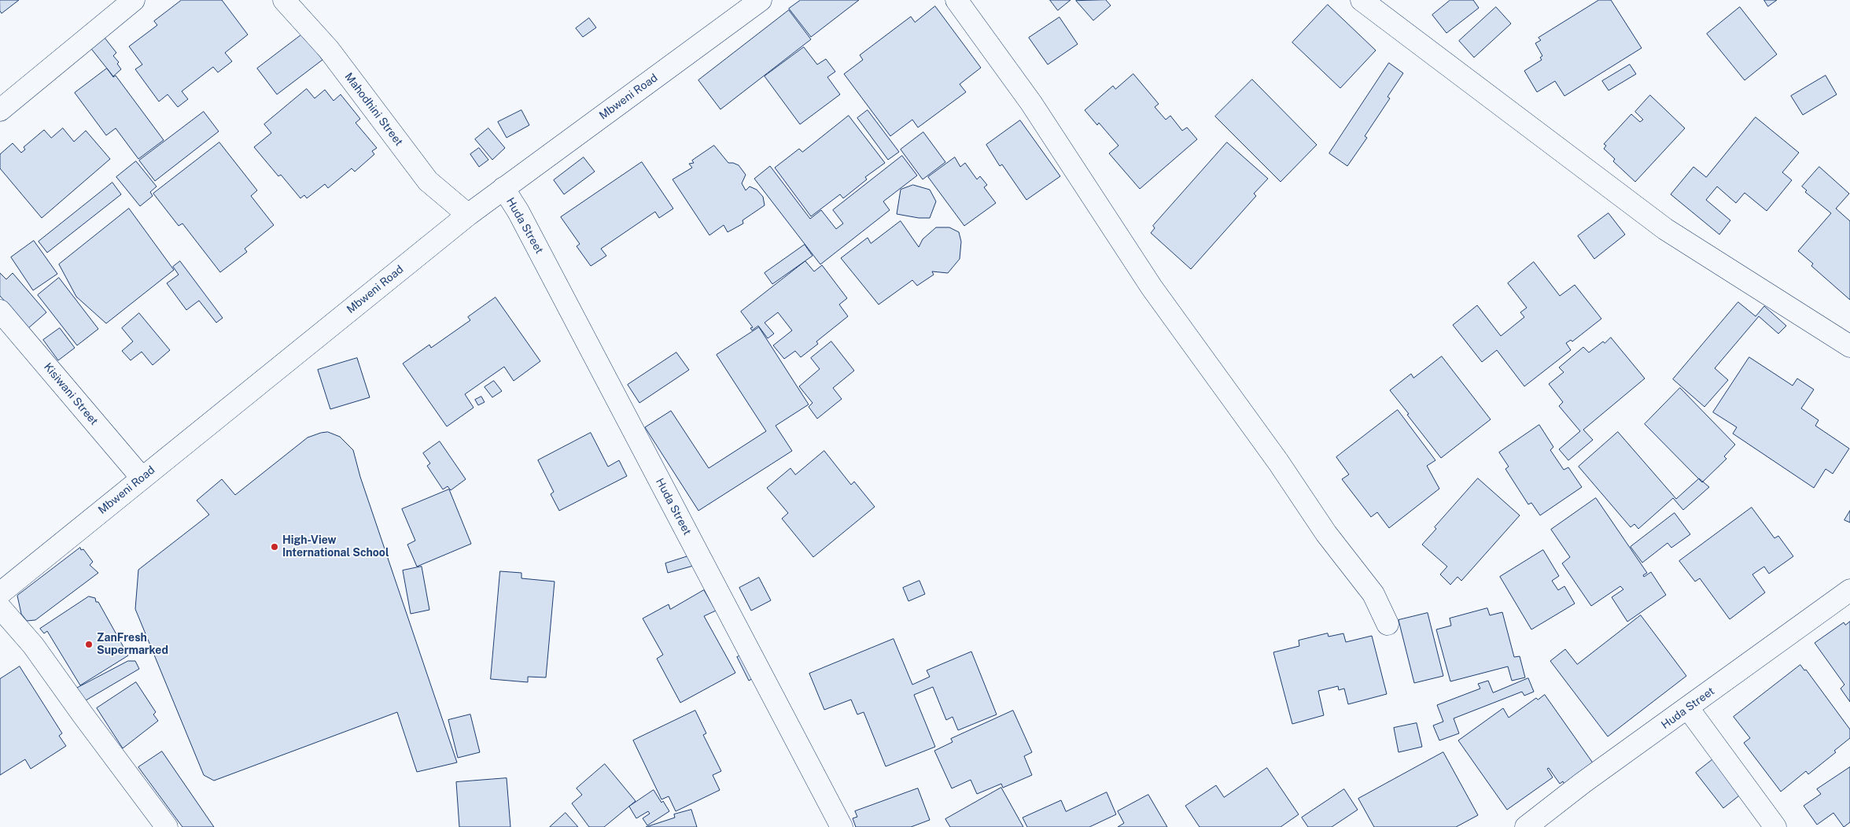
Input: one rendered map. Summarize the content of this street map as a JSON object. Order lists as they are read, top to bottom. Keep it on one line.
{"streets":{"street":["Mbweni Road","Mahodhini Street","Huda Street","Kisiwani Street"]},"crossings":[["Mbweni Road","Mahodhini Street"],["Mbweni Road","Huda Street"],["Mbweni Road","Kisiwani Street"]],"places":["High-View International School","ZanFresh Supermarked"]}
